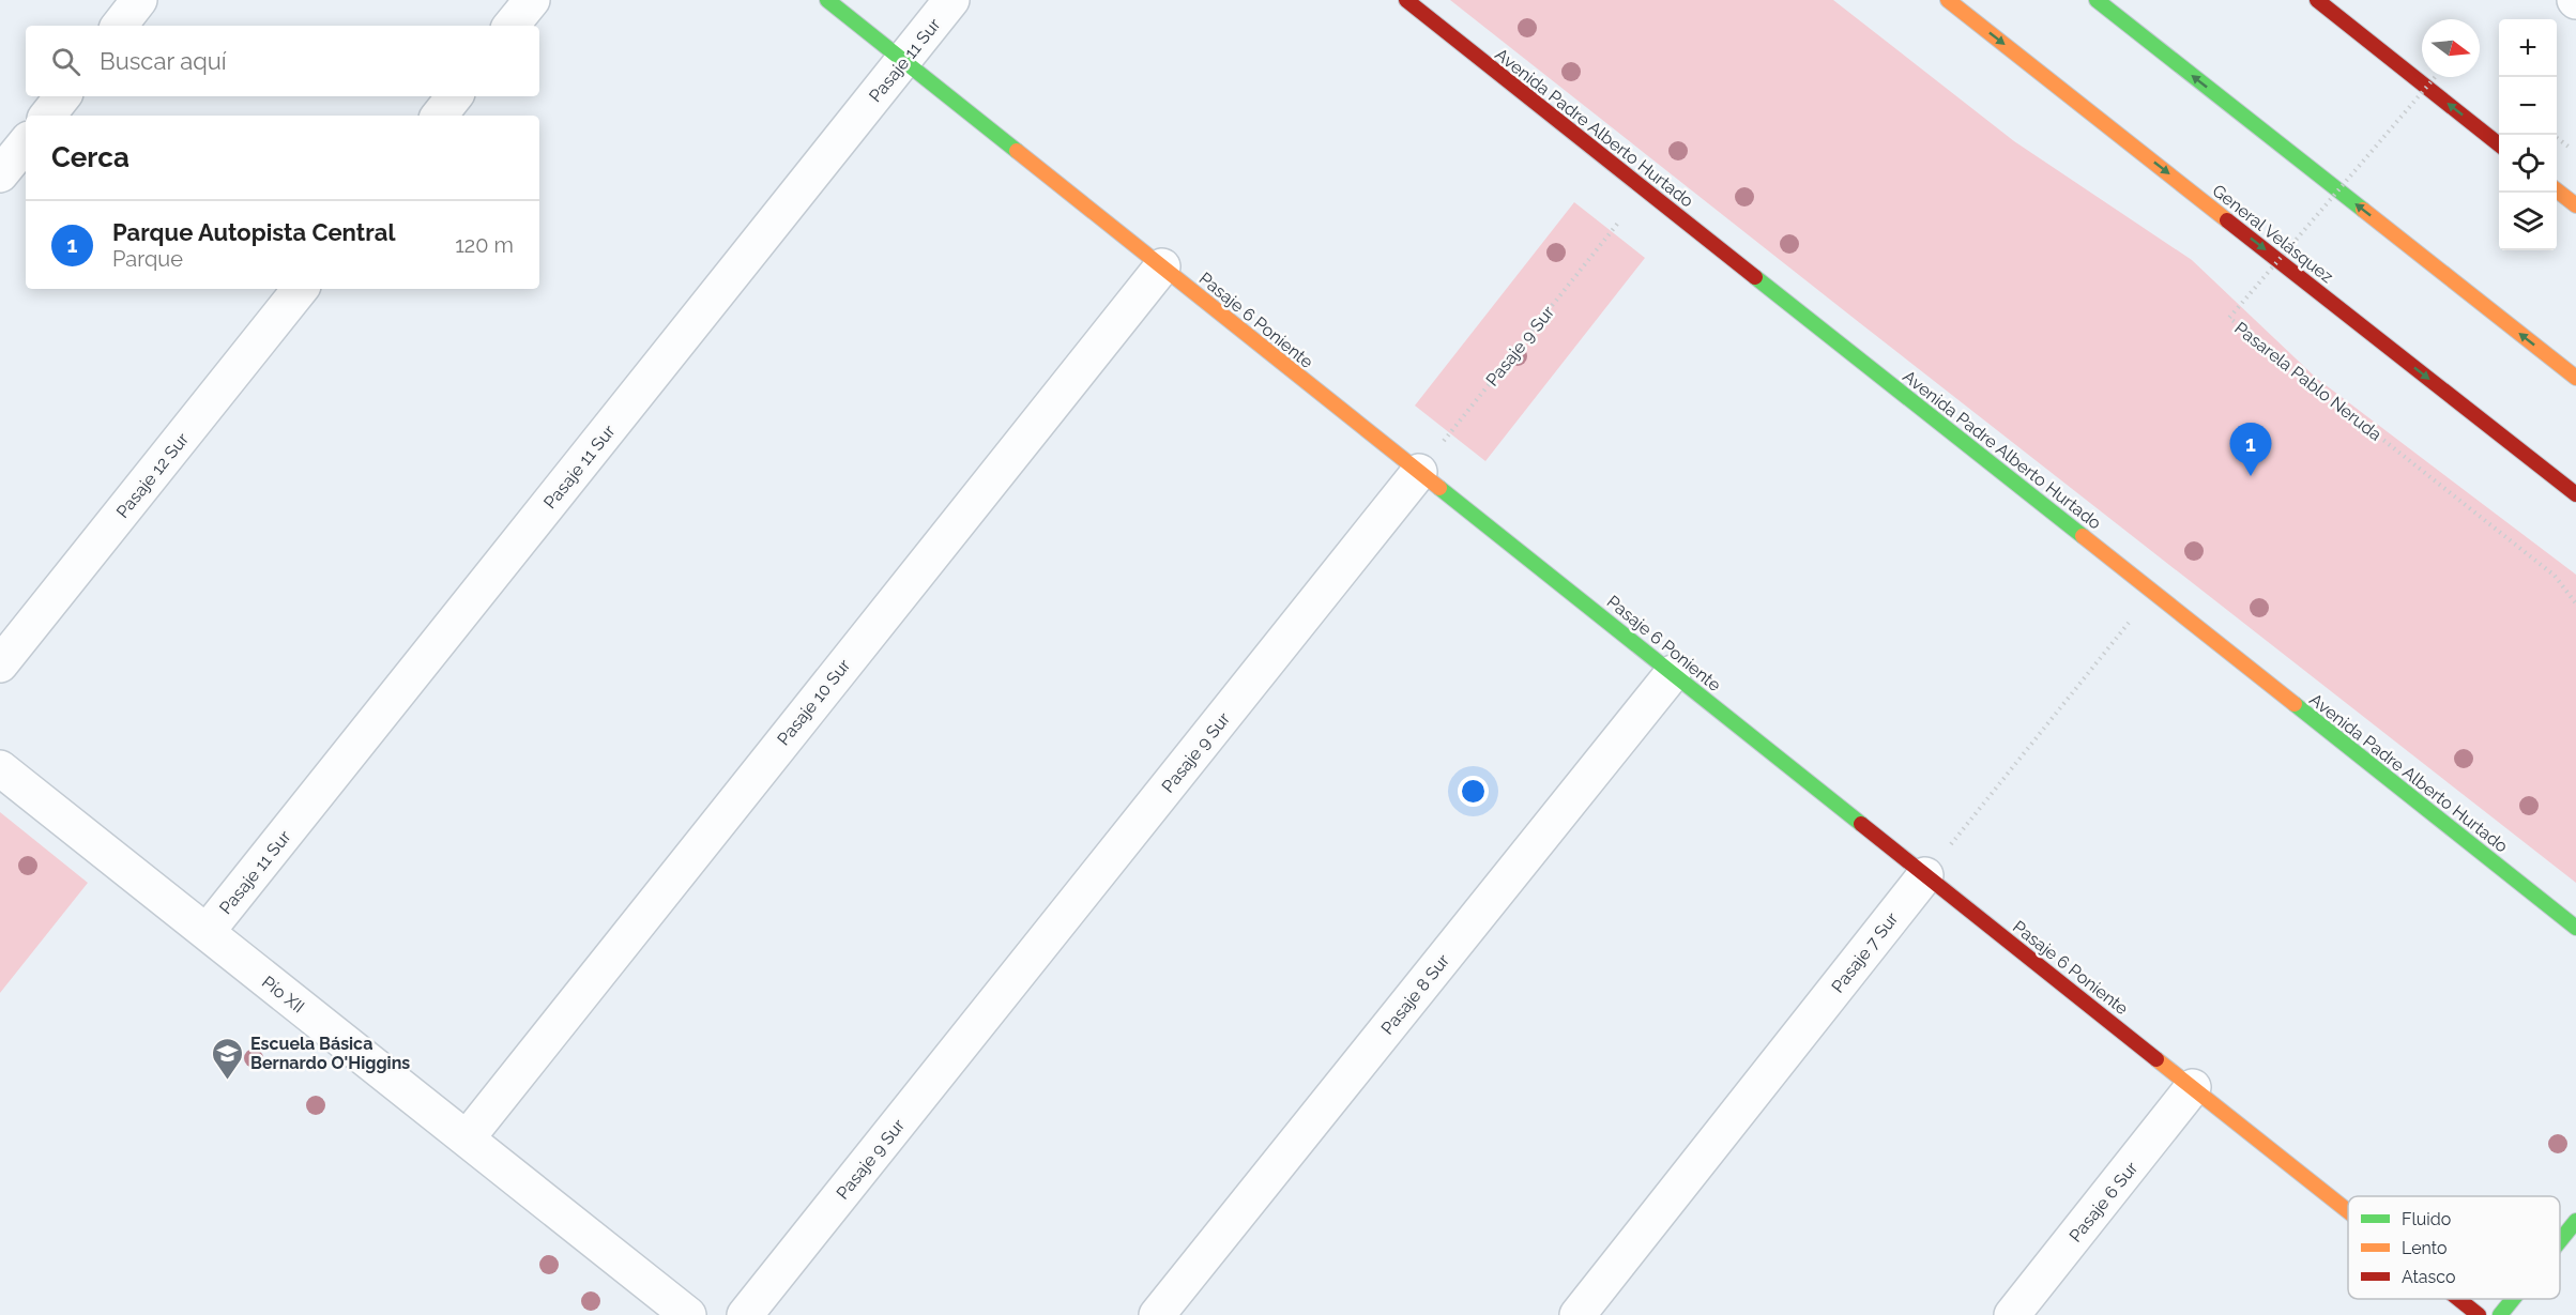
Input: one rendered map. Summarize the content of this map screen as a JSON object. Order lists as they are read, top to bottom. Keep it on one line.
{"streets":{"main road":["Avenida Padre Alberto Hurtado","General Velásquez","Pasaje 6 Poniente"],"street":["Pasaje 11 Sur","Pasaje 9 Sur","Pasaje 12 Sur","Pasaje 10 Sur","Pasaje 7 Sur","Pío XII","Pasaje 8 Sur","Pasaje 6 Sur"],"path":["Pasarela Pablo Neruda"]},"crossings":[["Pasaje 11 Sur","Pasaje 6 Poniente"],["Pasaje 11 Sur","Pío XII"],["Avenida Padre Alberto Hurtado","Pasaje 9 Sur"],["Pasaje 6 Poniente","Pasaje 9 Sur"],["Pasaje 6 Poniente","Pasaje 10 Sur"],["Pasaje 6 Poniente","Pasaje 7 Sur"],["Pasaje 6 Poniente","Pasaje 8 Sur"],["Pasaje 6 Poniente","Pasaje 6 Sur"],["Pasaje 10 Sur","Pío XII"]],"places":{"school or university":["Escuela Básica Bernardo O'Higgins"]},"legend":["Fluido","Lento","Atasco"],"north":"right","page":{"map_buttons":["+","−"],"search":"Buscar aquí","heading":"Cerca","list":[{"mark":"1","name":"Parque Autopista Central","note":"Parque","value":"120 m"}],"pins":"1"}}
